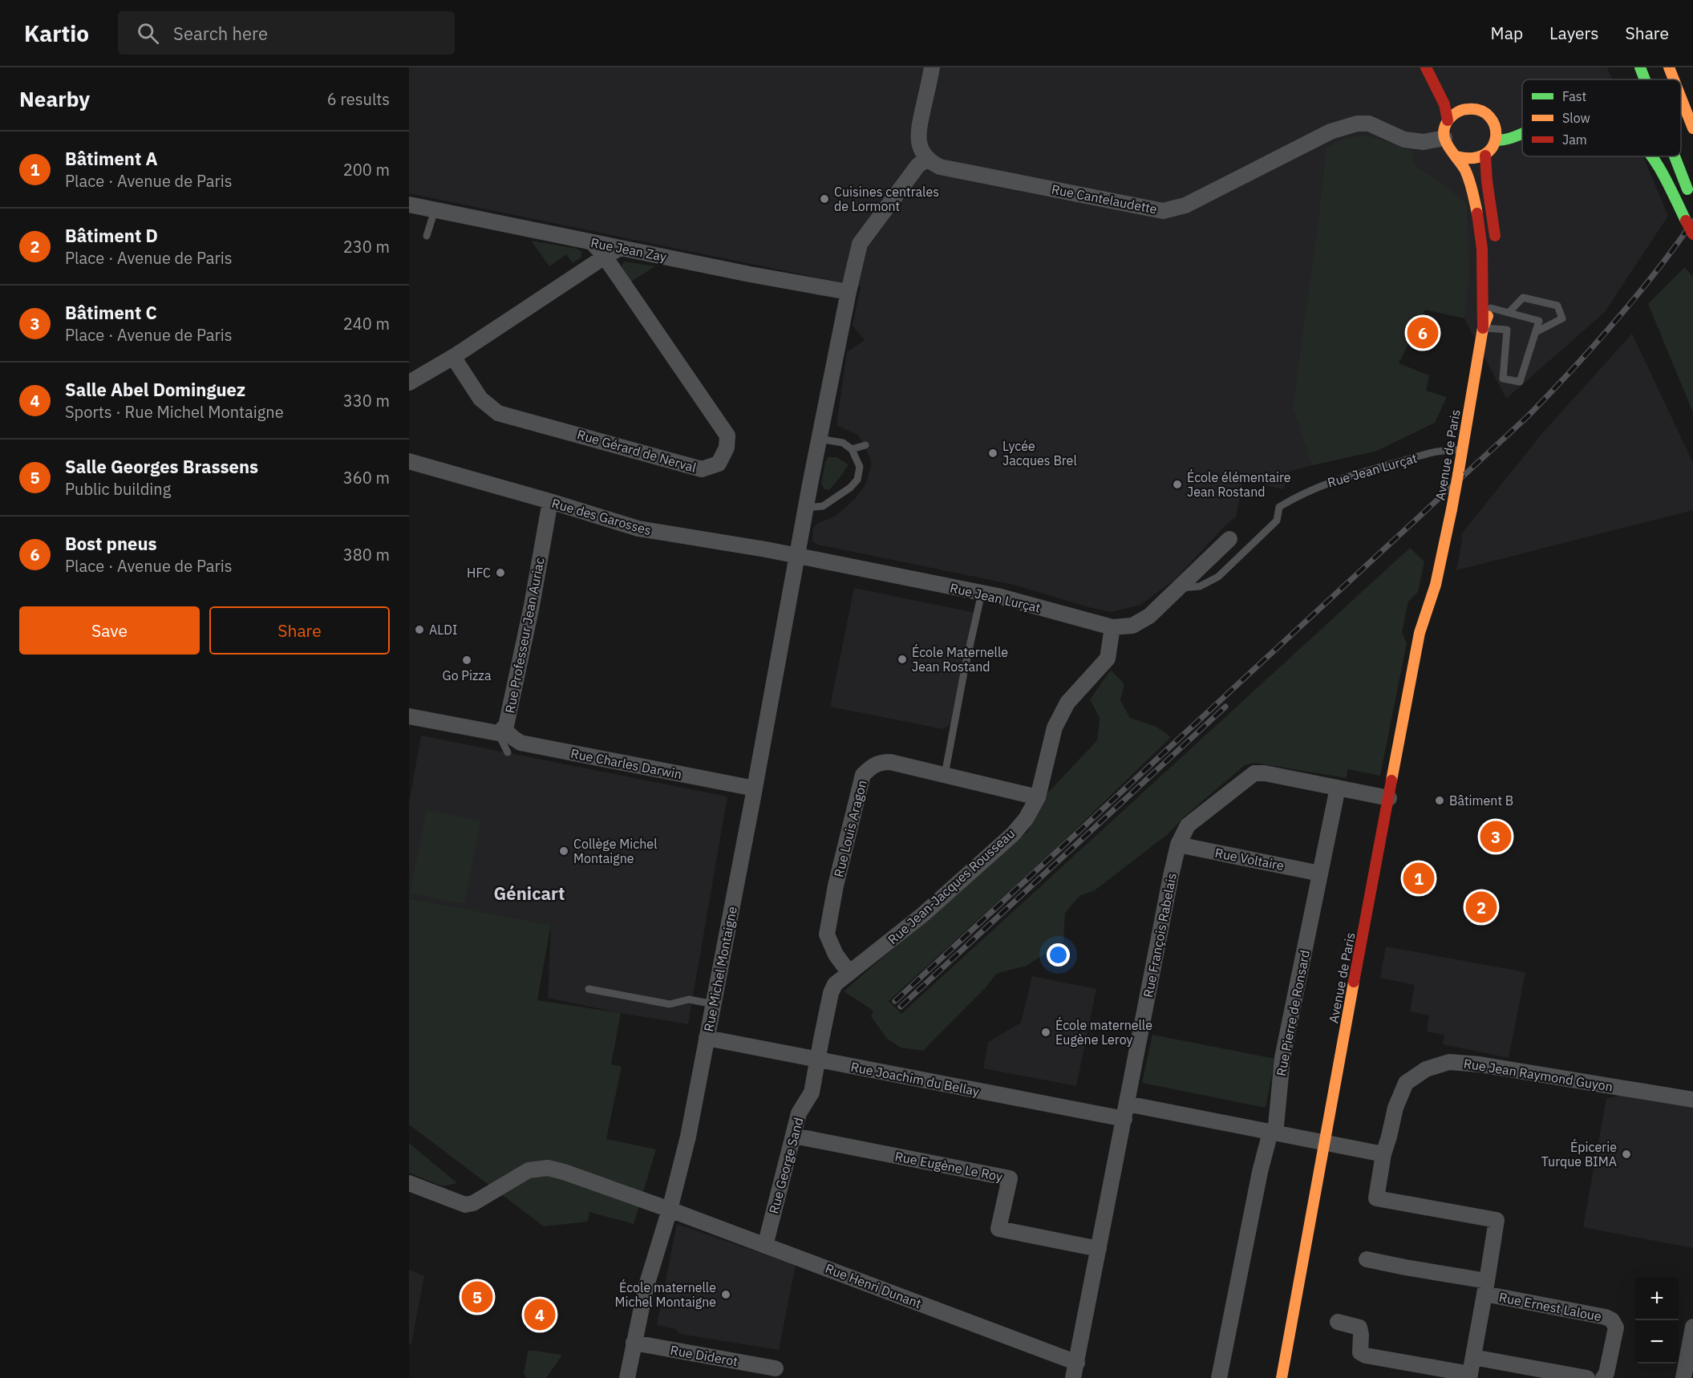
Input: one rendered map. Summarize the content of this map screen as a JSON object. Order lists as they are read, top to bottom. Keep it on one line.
{"streets":{"main road":["Avenue de Paris"],"street":["Rue Cantelaudette","Rue Jean Zay","Rue Gérard de Nerval","Rue Jean Lurçat","Rue des Garosses","Rue Professeur Jean Auriac","Rue Charles Darwin","Rue Louis Aragon","Rue Voltaire","Rue Jean-Jacques Rousseau","Rue François Rabelais","Rue Michel Montaigne","Rue Pierre de Ronsard","Rue Jean Raymond Guyon","Rue Joachim du Bellay","Rue George Sand","Rue Eugène Le Roy","Rue Henri Dunant","Rue Ernest Laloue","Rue Diderot"]},"crossings":[["Rue Jean Zay","Rue Gérard de Nerval"],["Avenue de Paris","Rue Jean Lurçat"],["Avenue de Paris","Rue François Rabelais"],["Rue Jean Lurçat","Rue des Garosses"],["Rue Jean Lurçat","Rue Jean-Jacques Rousseau"],["Rue Jean Lurçat","Rue Michel Montaigne"],["Rue des Garosses","Rue Professeur Jean Auriac"],["Rue des Garosses","Rue Michel Montaigne"],["Rue Professeur Jean Auriac","Rue Charles Darwin"],["Rue Charles Darwin","Rue Michel Montaigne"],["Rue Louis Aragon","Rue Jean-Jacques Rousseau"],["Rue Voltaire","Rue François Rabelais"],["Rue Voltaire","Rue Pierre de Ronsard"],["Rue Jean-Jacques Rousseau","Rue Joachim du Bellay"],["Rue Jean-Jacques Rousseau","Rue George Sand"],["Rue François Rabelais","Rue Pierre de Ronsard"],["Rue François Rabelais","Rue Joachim du Bellay"],["Rue François Rabelais","Rue Eugène Le Roy"],["Rue François Rabelais","Rue Henri Dunant"],["Rue Michel Montaigne","Rue Joachim du Bellay"],["Rue Michel Montaigne","Rue Henri Dunant"],["Rue Michel Montaigne","Rue Diderot"],["Rue Jean Raymond Guyon","Rue Ernest Laloue"],["Rue Joachim du Bellay","Rue George Sand"],["Rue George Sand","Rue Eugène Le Roy"],["Rue George Sand","Rue Henri Dunant"]],"districts":["Génicart"],"places":["Cuisines centrales de Lormont","Lycée Jacques Brel","École élémentaire Jean Rostand","HFC","ALDI","École Maternelle Jean Rostand","Go Pizza","Bâtiment B","Collège Michel Montaigne","École maternelle Eugène Leroy","Épicerie Turque BIMA","École maternelle Michel Montaigne"],"legend":["Fast","Slow","Jam"],"page":{"header":"Kartio","search":"Search here","nav":["Map","Layers","Share"],"heading":["Nearby","6 results"],"list":[{"mark":"1","name":"Bâtiment A","note":"Place · Avenue de Paris","value":"200 m"},{"mark":"2","name":"Bâtiment D","note":"Place · Avenue de Paris","value":"230 m"},{"mark":"3","name":"Bâtiment C","note":"Place · Avenue de Paris","value":"240 m"},{"mark":"4","name":"Salle Abel Dominguez","note":"Sports · Rue Michel Montaigne","value":"330 m"},{"mark":"5","name":"Salle Georges Brassens","note":"Public building","value":"360 m"},{"mark":"6","name":"Bost pneus","note":"Place · Avenue de Paris","value":"380 m"}],"pins":["6","3","1","2","5","4"],"buttons":["Save","Share"],"map_buttons":["+","−"]}}
